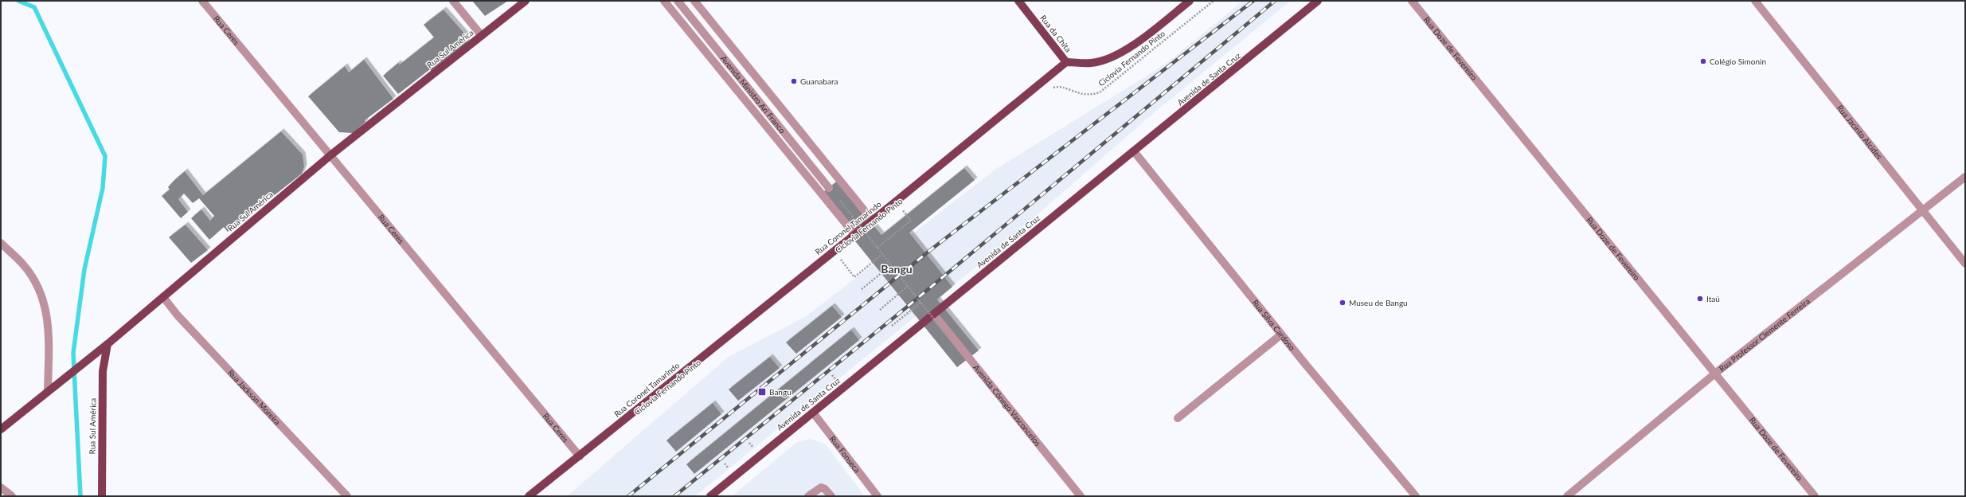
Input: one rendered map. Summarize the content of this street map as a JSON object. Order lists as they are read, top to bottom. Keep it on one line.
{"streets":{"main road":["Rua da Chita","Rua Sul América","Avenida de Santa Cruz","Rua Coronel Tamarindo"],"street":["Rua Ceres","Rua Doze de Fevereiro","Avenida Ministro Ari Franco","Rua Jacinto Alcides","Rua Silva Cardoso","Rua Professor Clemente Ferreira","Rua Jackson Moreira","Avenida Cônego Vasconcelos","Rua Fonseca"],"path":["Ciclovia Fernando Pinto"]},"crossings":[["Rua Ceres","Rua Sul América"],["Rua Ceres","Rua Coronel Tamarindo"],["Rua da Chita","Rua Coronel Tamarindo"],["Rua Doze de Fevereiro","Rua Professor Clemente Ferreira"],["Rua Sul América","Rua Jackson Moreira"],["Avenida de Santa Cruz","Rua Silva Cardoso"],["Avenida de Santa Cruz","Avenida Cônego Vasconcelos"],["Avenida de Santa Cruz","Rua Fonseca"],["Rua Jacinto Alcides","Rua Professor Clemente Ferreira"]],"districts":["Bangu"],"places":{"other":["Colégio Simonin","Guanabara","Itaú","Museu de Bangu"],"transit":["Bangu"]}}
